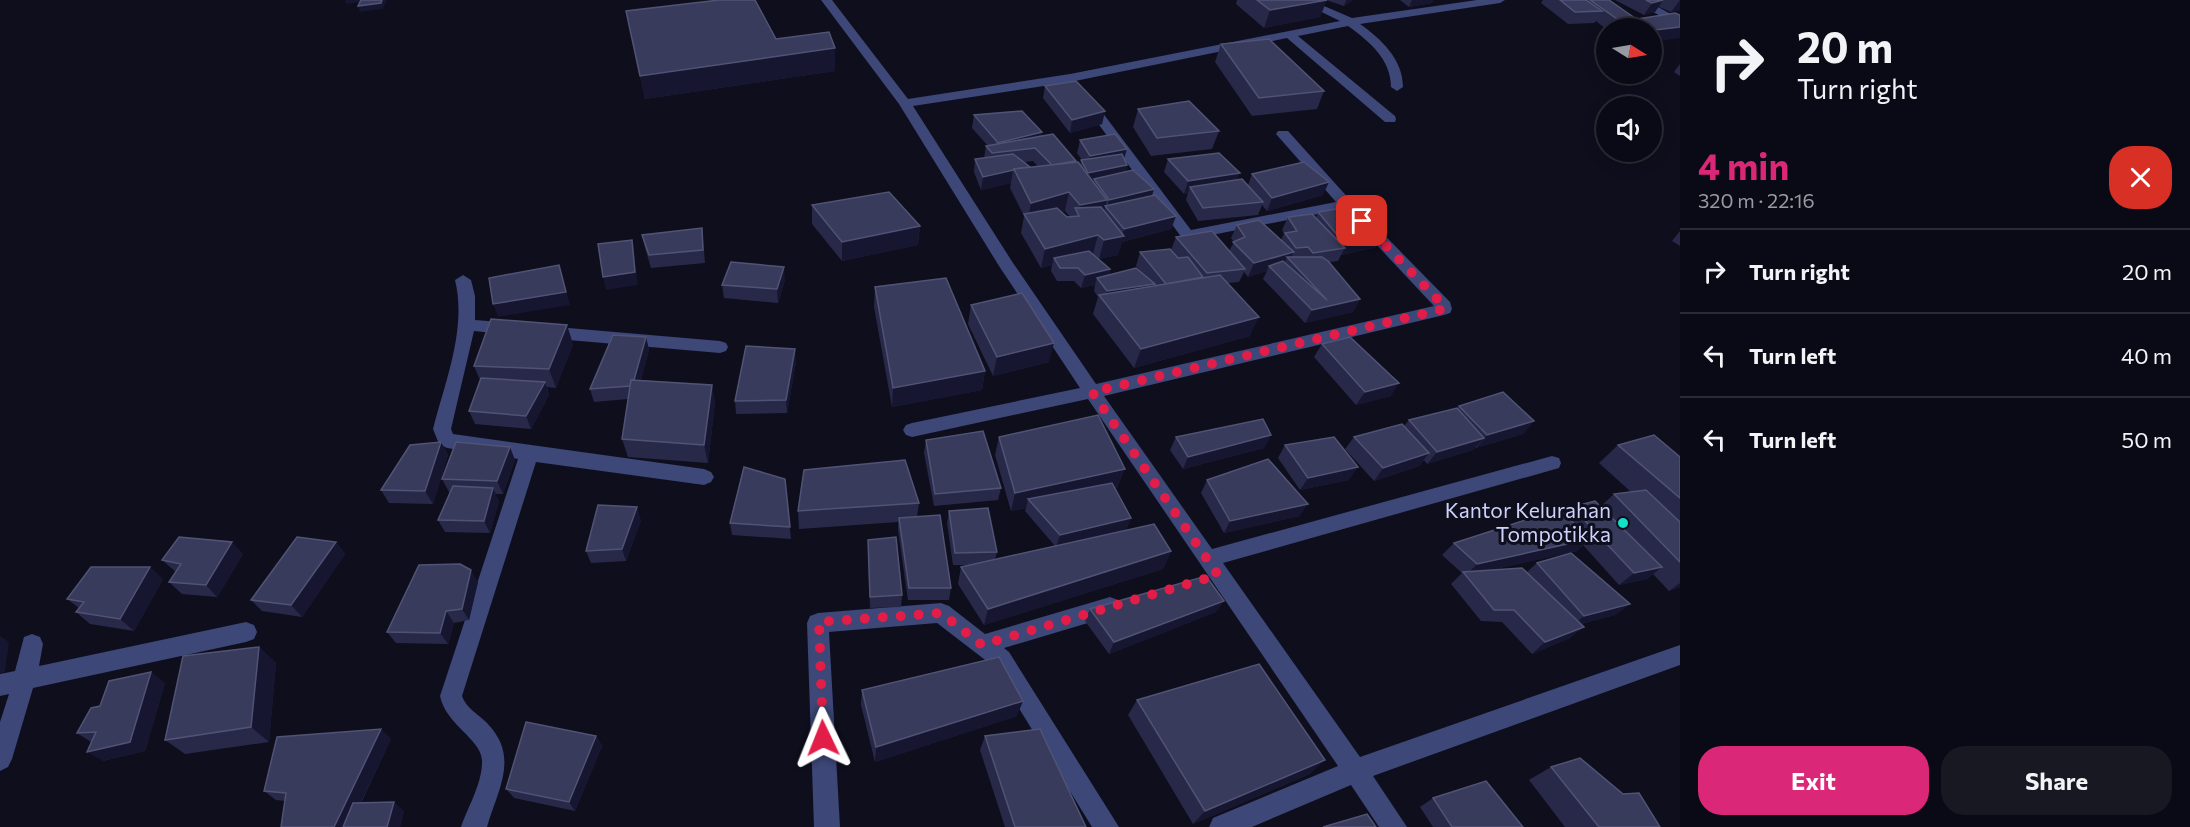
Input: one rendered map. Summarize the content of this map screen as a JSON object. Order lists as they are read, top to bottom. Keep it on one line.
{"places":["Kantor Kelurahan Tompotikka"],"north":"right","page":{"turn":["20 m","Turn right"],"heading":["4 min","320 m · 22:16"],"list":[{"name":"Turn right","value":"20 m"},{"name":"Turn left","value":"40 m"},{"name":"Turn left","value":"50 m"}],"buttons":["Exit","Share"]}}
